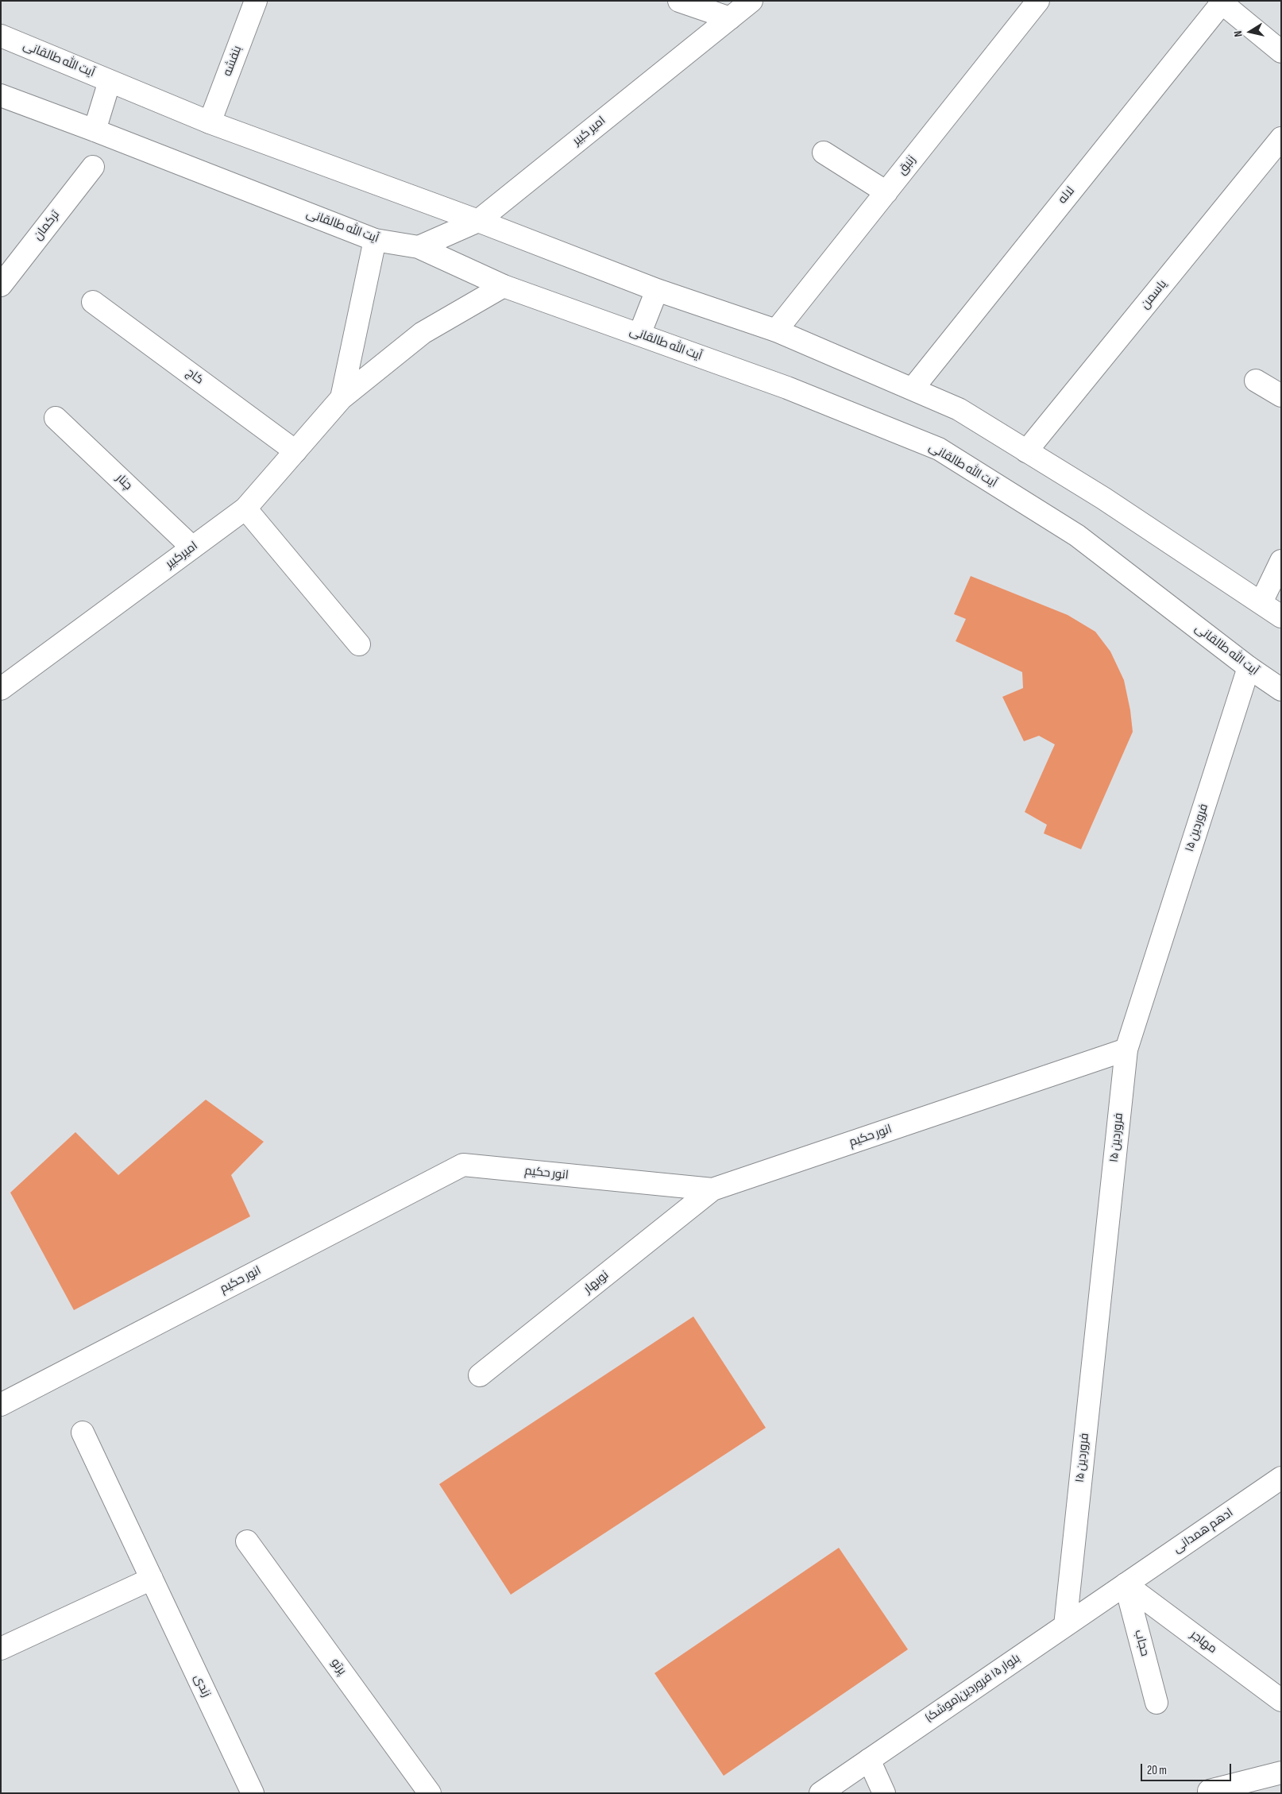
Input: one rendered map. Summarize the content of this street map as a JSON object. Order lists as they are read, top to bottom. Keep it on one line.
{"streets":{"street":["آیت الله طالقانی","بنفشه","امیر کبیر","زنبق","لاله","ترکمان","یاسمن","کاج","چنار","امیرکبیر","۱۵ فروردین","انور حکیم","نوبهار","ادهم همدانی","مهاجر","حجاب","پرتو","زندی","بلوار ۱۵ فروردین(موشک)"]},"crossings":[["آیت الله طالقانی","بنفشه"],["آیت الله طالقانی","امیر کبیر"],["آیت الله طالقانی","زنبق"],["آیت الله طالقانی","لاله"],["آیت الله طالقانی","یاسمن"],["آیت الله طالقانی","امیرکبیر"],["آیت الله طالقانی","۱۵ فروردین"],["کاج","امیرکبیر"],["چنار","امیرکبیر"],["۱۵ فروردین","انور حکیم"],["۱۵ فروردین","بلوار ۱۵ فروردین(موشک)"],["انور حکیم","نوبهار"],["ادهم همدانی","مهاجر"],["ادهم همدانی","حجاب"],["ادهم همدانی","بلوار ۱۵ فروردین(موشک)"],["مهاجر","حجاب"],["مهاجر","بلوار ۱۵ فروردین(موشک)"],["حجاب","بلوار ۱۵ فروردین(موشک)"]],"scale_bar":"20 m","north":"left"}
